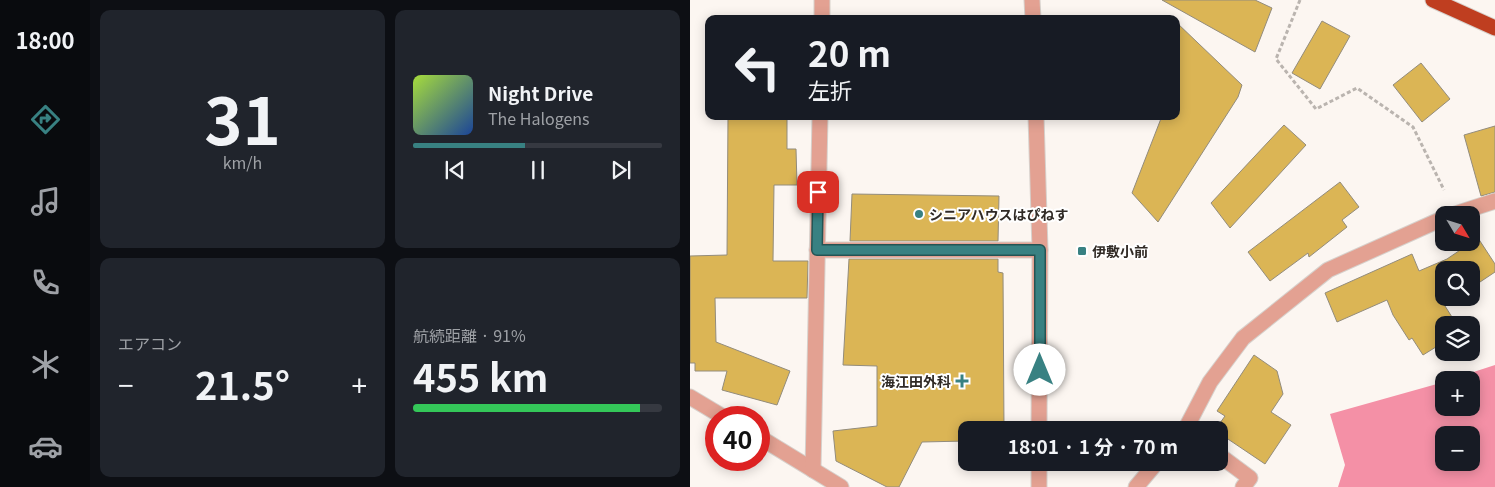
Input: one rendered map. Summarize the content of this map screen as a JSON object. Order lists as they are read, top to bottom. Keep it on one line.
{"places":{"other":["シニアハウスはぴねす"],"transit":["伊敷小前"],"health":["海江田外科"]},"north":"bottom right","page":{"tabs":"18:00","tile":[["31","km/h"],"エアコン",["航続距離 · 91%","455 km"]],"turn":["20 m","左折"],"song":["Night Drive","The Halogens"],"map_buttons":["+","−"],"heat":["−","21.5°","+"],"limit":"40","trip":"18:01 · 1 分 · 70 m"}}
